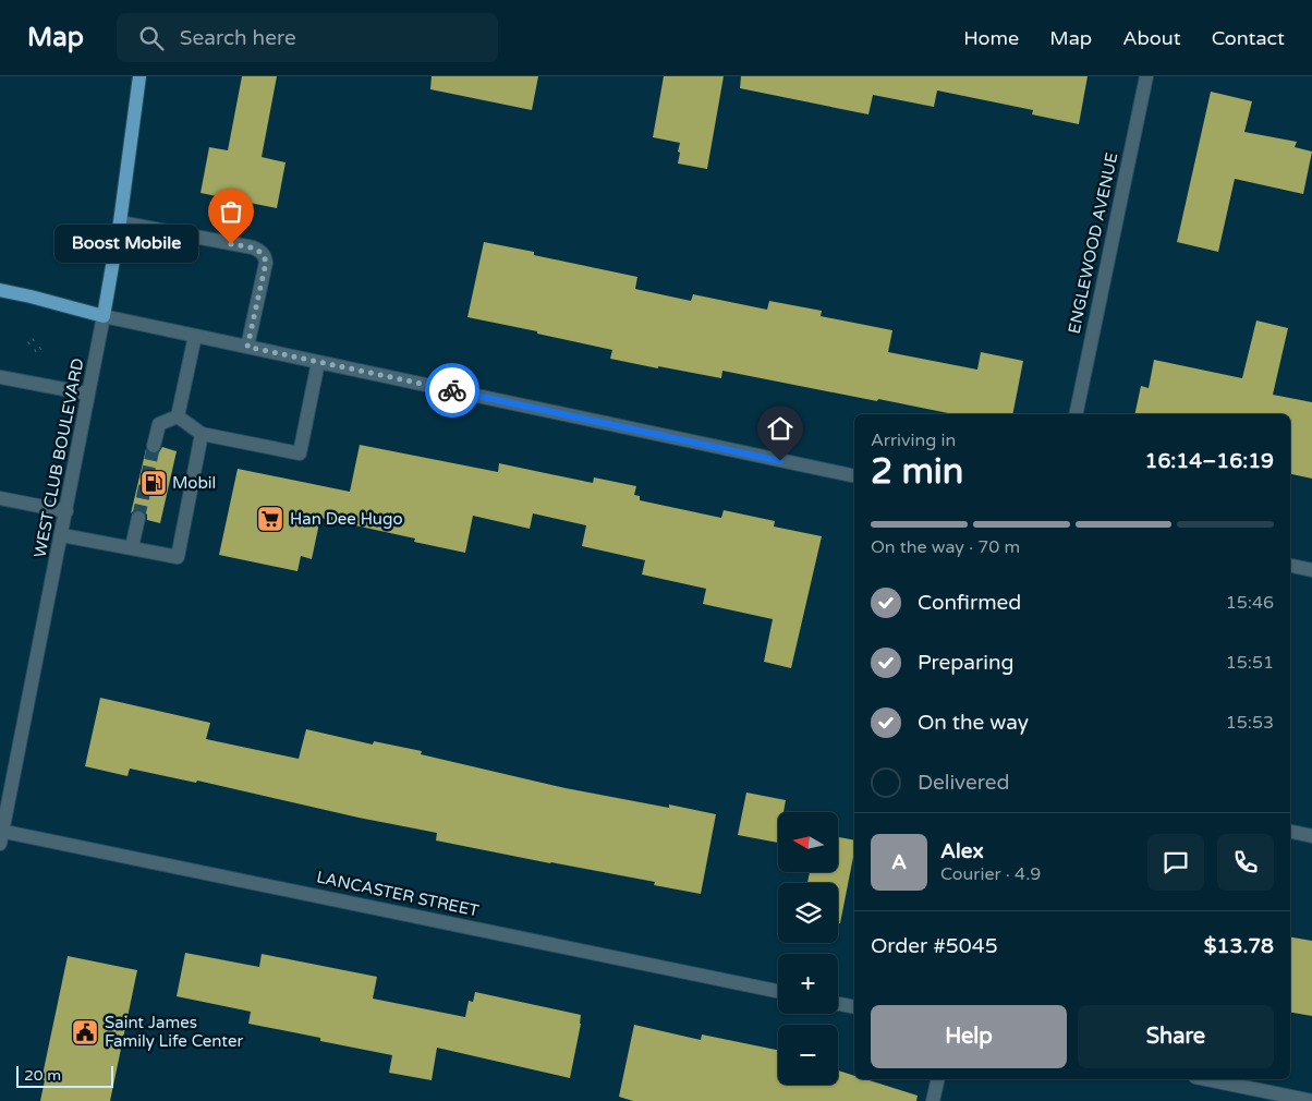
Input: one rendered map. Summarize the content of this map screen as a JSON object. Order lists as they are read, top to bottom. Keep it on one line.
{"streets":{"main road":["WEST CLUB BOULEVARD"],"street":["ENGLEWOOD AVENUE","LANCASTER STREET"]},"crossings":[["WEST CLUB BOULEVARD","LANCASTER STREET"]],"places":{"other":["Boost Mobile"],"fuel station":["Mobil"],"supermarket":["Han Dee Hugo"],"public building":["Saint James Family Life Center"]},"scale_bar":"20 m","north":"left","page":{"header":"Map","search":"Search here","nav":["Home","Map","About","Contact"],"bubble":"Boost Mobile","heading":["2 min","Arriving in","16:14–16:19"],"panel":["Alex","Courier · 4.9","Order #5045","$13.78"],"bar":"On the way · 70 m","list":[["Confirmed","15:46"],["Preparing","15:51"],["On the way","15:53"],"Delivered"],"map_buttons":["+","−"],"round":"A","buttons":["Help","Share"],"scale":"20 m"}}
